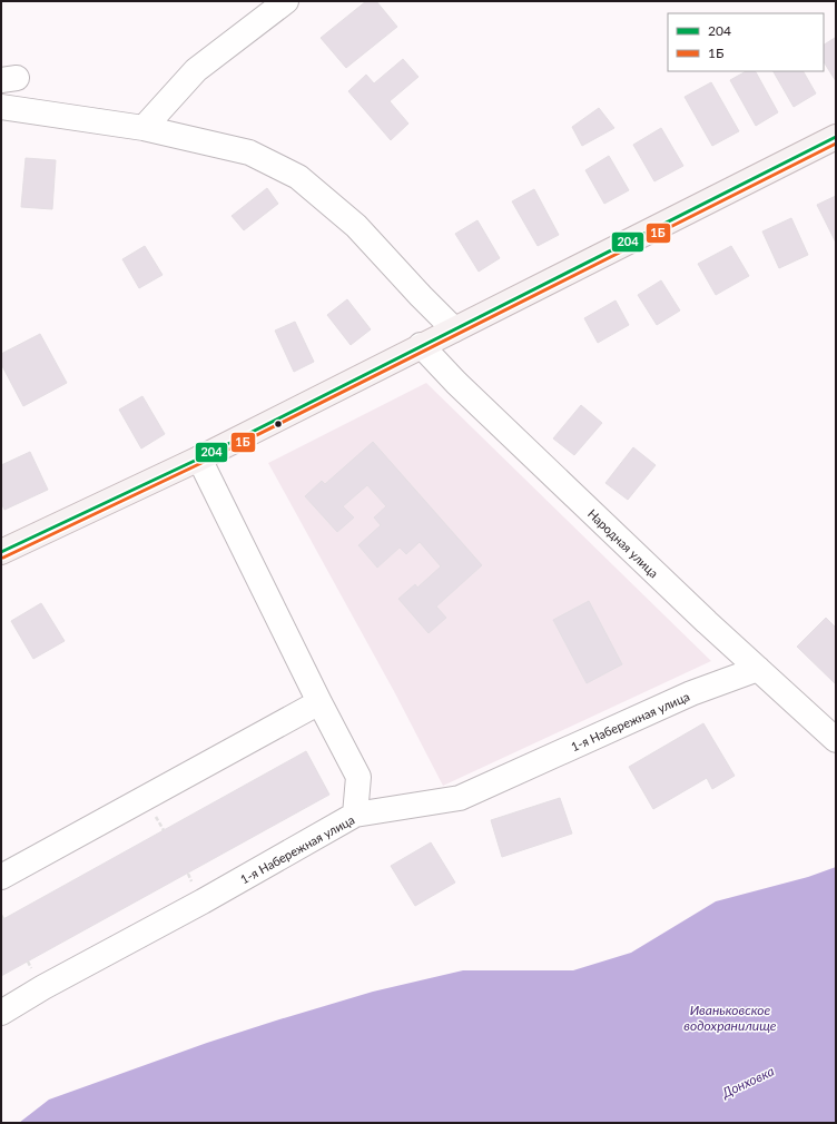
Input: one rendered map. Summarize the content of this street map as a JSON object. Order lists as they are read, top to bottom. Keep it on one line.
{"streets":{"street":["Народная улица","1-я Набережная улица"]},"crossings":[["Народная улица","1-я Набережная улица"]],"water":["Иваньковское водохранилище","Донховка"],"lines":["transit line 204","transit line 1Б"],"legend":["204","1Б"]}
